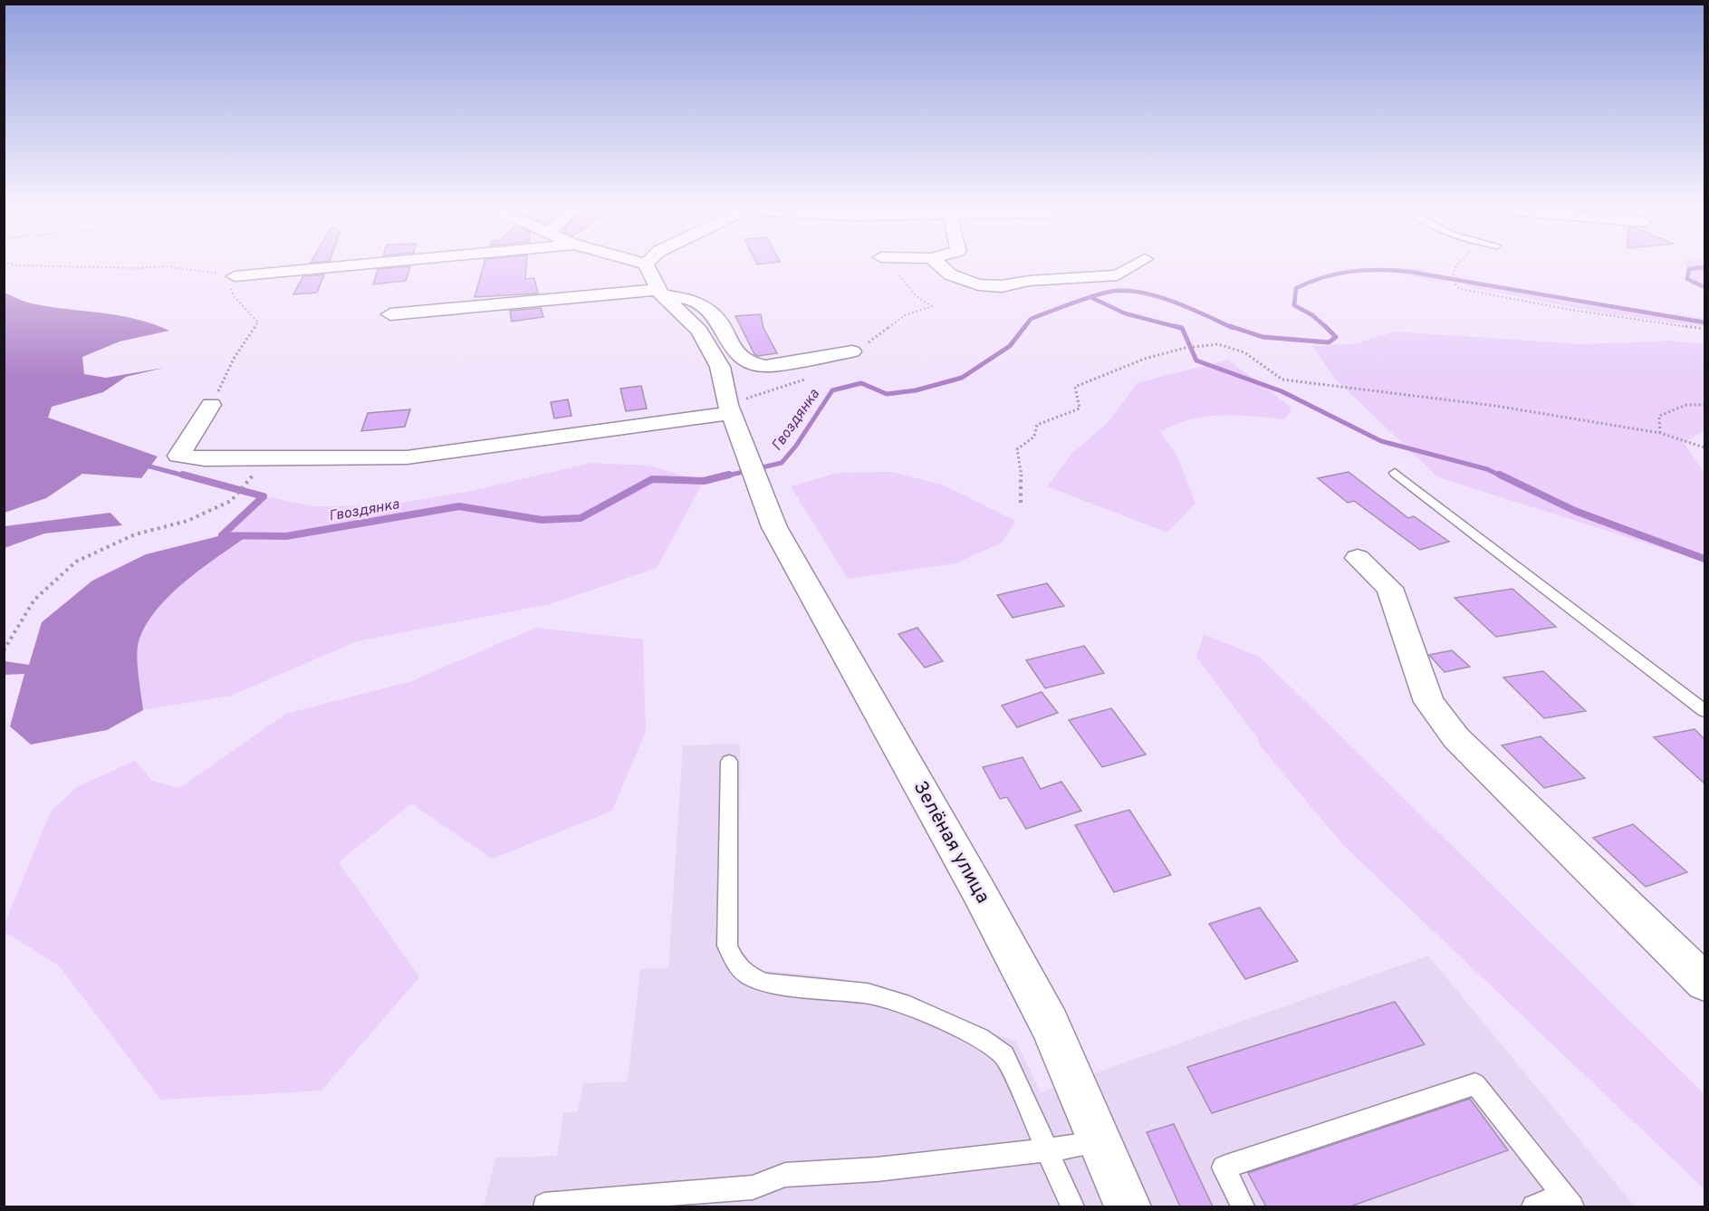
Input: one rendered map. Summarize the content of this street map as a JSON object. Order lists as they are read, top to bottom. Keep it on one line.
{"streets":{"street":["Зелёная улица"]},"water":["Гвоздянка"]}
